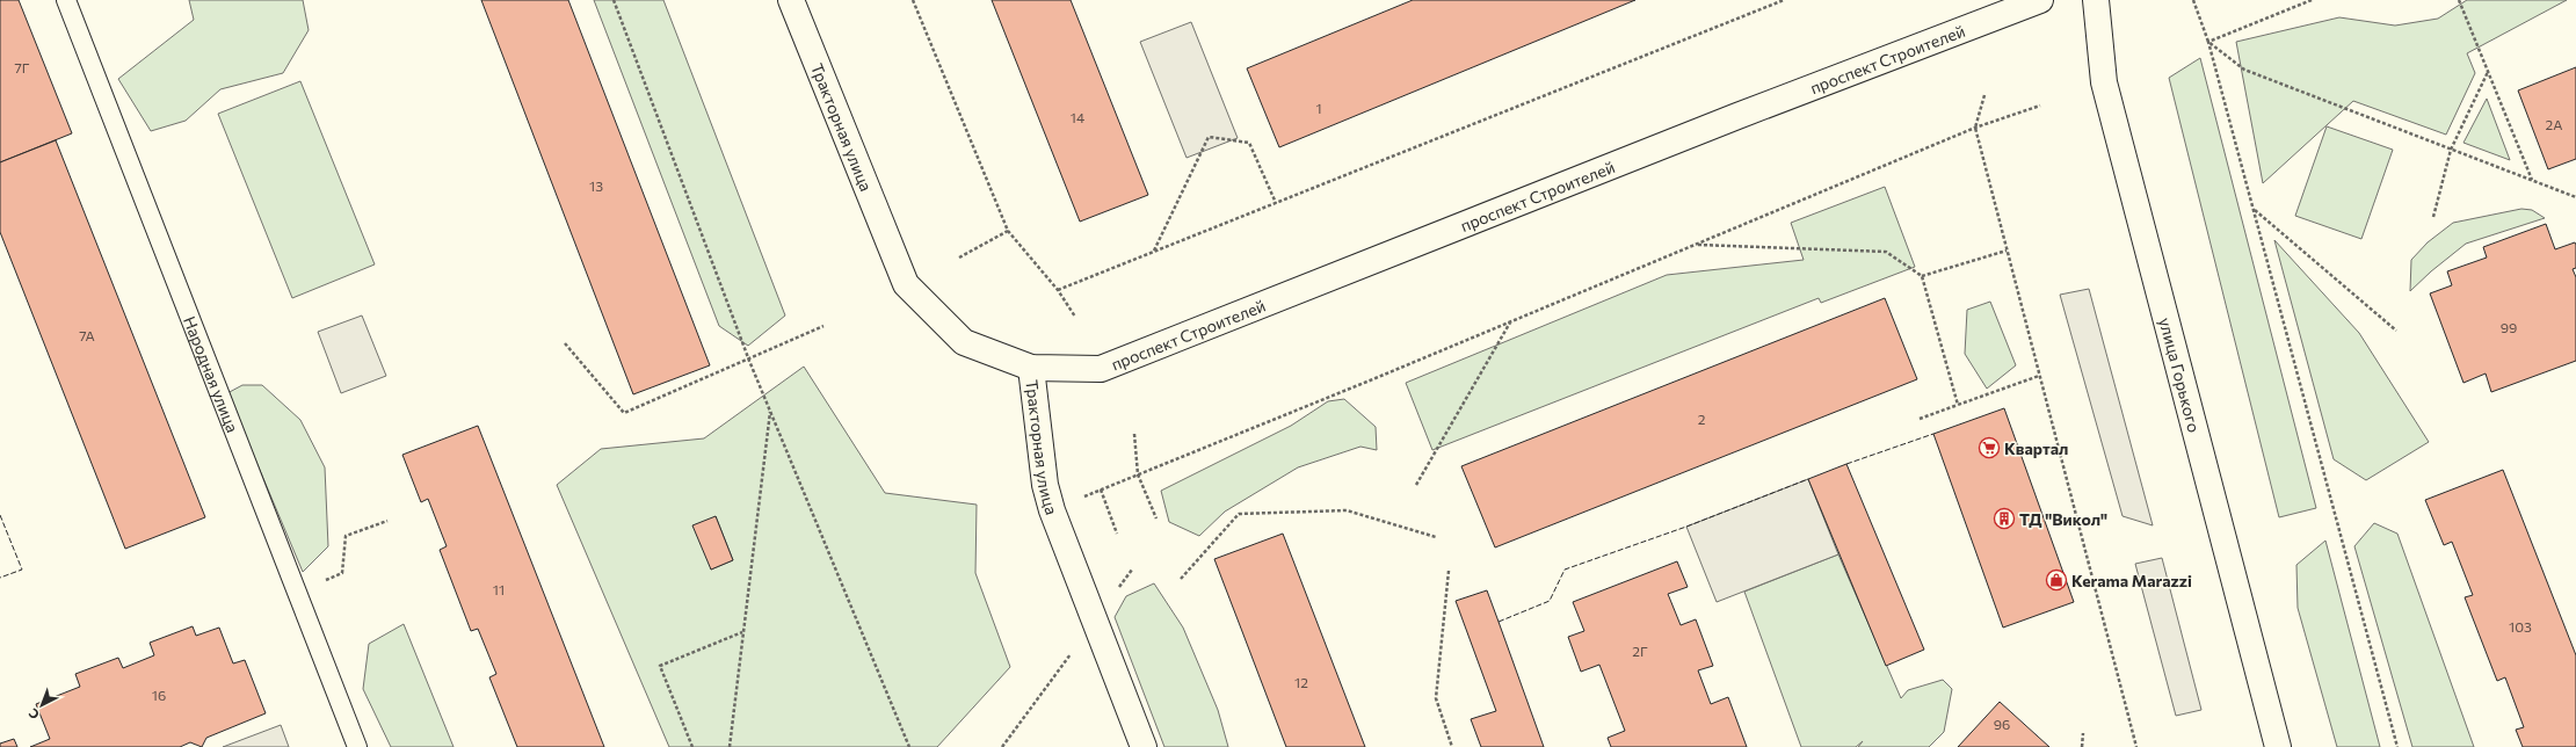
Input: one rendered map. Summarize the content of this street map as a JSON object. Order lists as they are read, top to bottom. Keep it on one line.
{"streets":{"main road":["проспект Строителей","Тракторная улица","улица Горького"],"lane":["Народная улица"]},"crossings":[["проспект Строителей","Тракторная улица"]],"places":{"supermarket":["Квартал"],"building":["ТД \"Викол\""],"shop":["Kerama Marazzi"]},"house_numbers":["7Г","1","14","2А","13","99","7А","2","11","103","2Г","12","16","96"],"north":"bottom left"}
